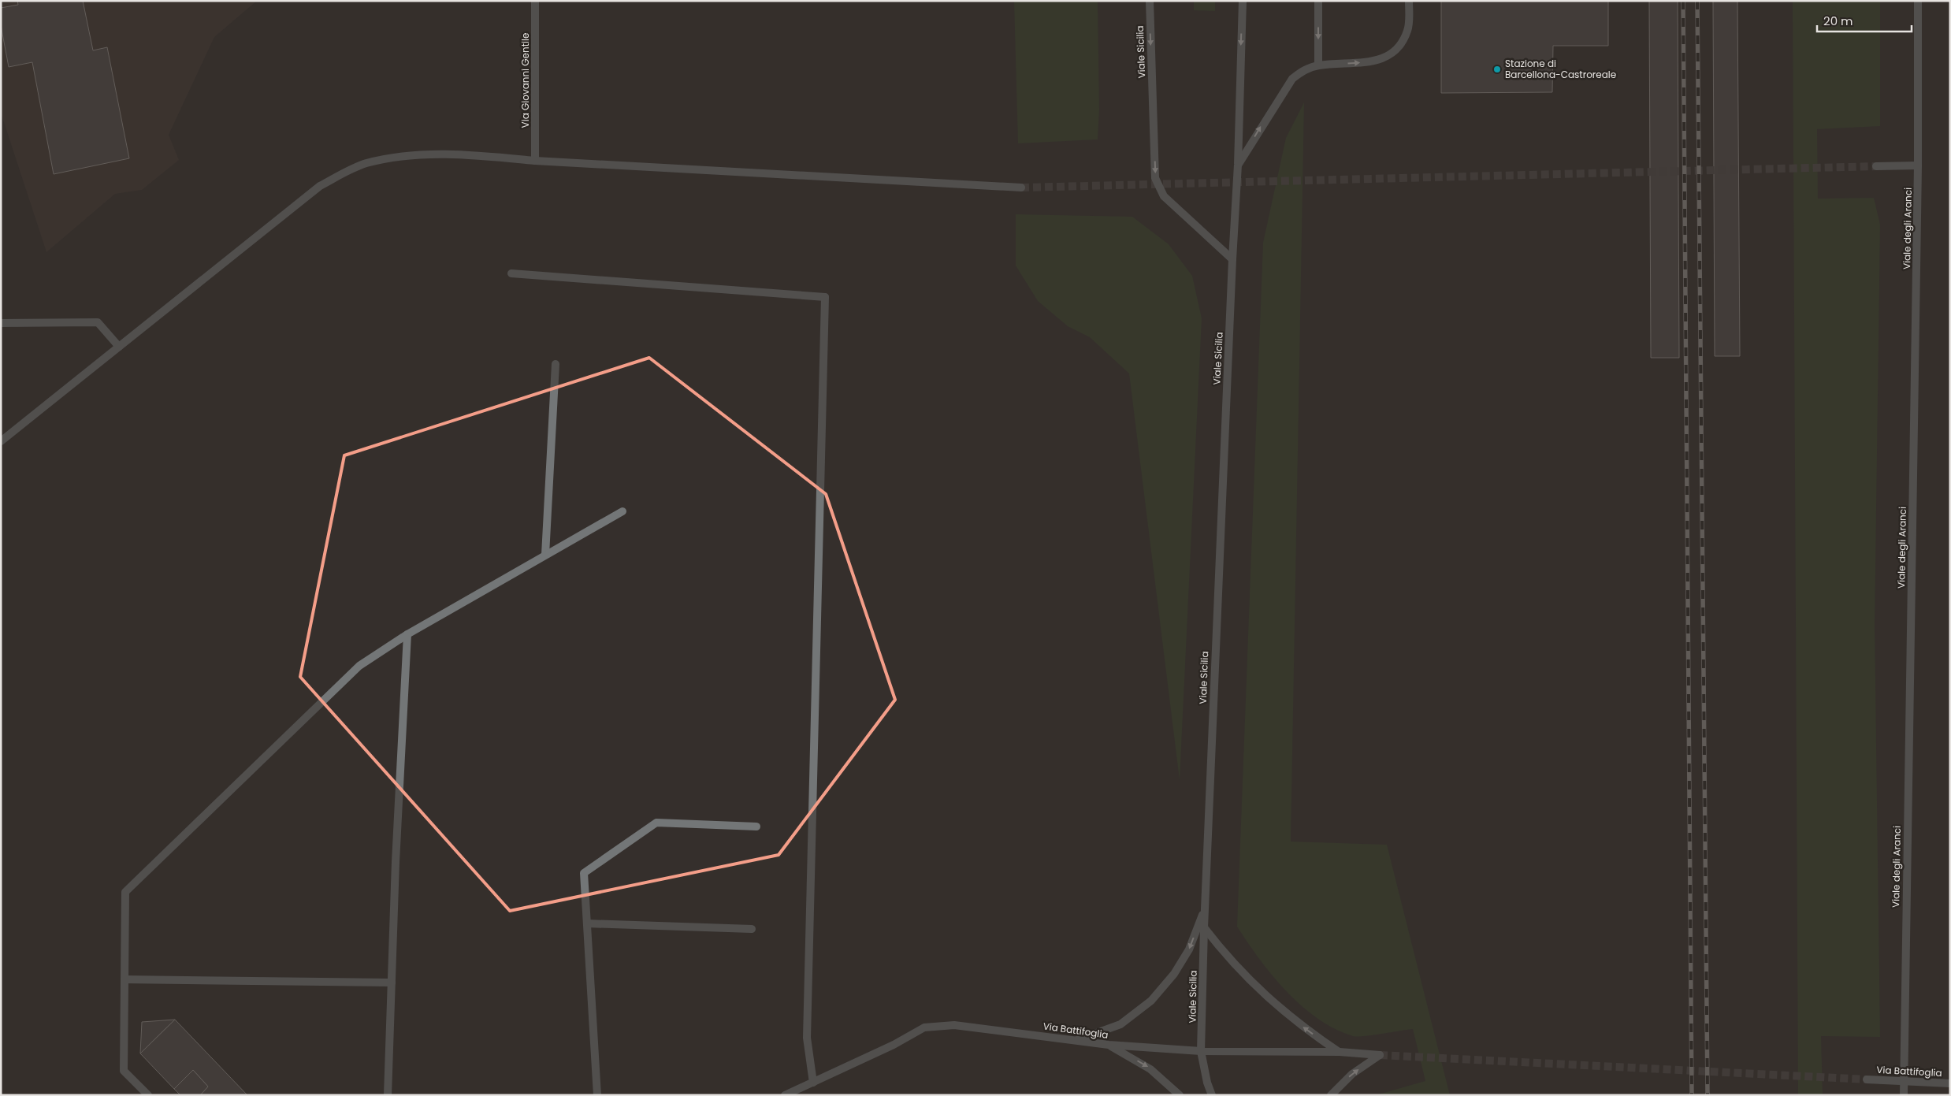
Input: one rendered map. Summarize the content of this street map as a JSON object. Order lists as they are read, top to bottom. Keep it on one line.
{"streets":{"street":["Viale Sicilia","Via Giovanni Gentile","Viale degli Aranci","Via Battifoglia"]},"crossings":[["Viale Sicilia","Via Battifoglia"],["Viale degli Aranci","Via Battifoglia"]],"places":["Stazione di Barcellona-Castroreale"],"scale_bar":"20 m"}
